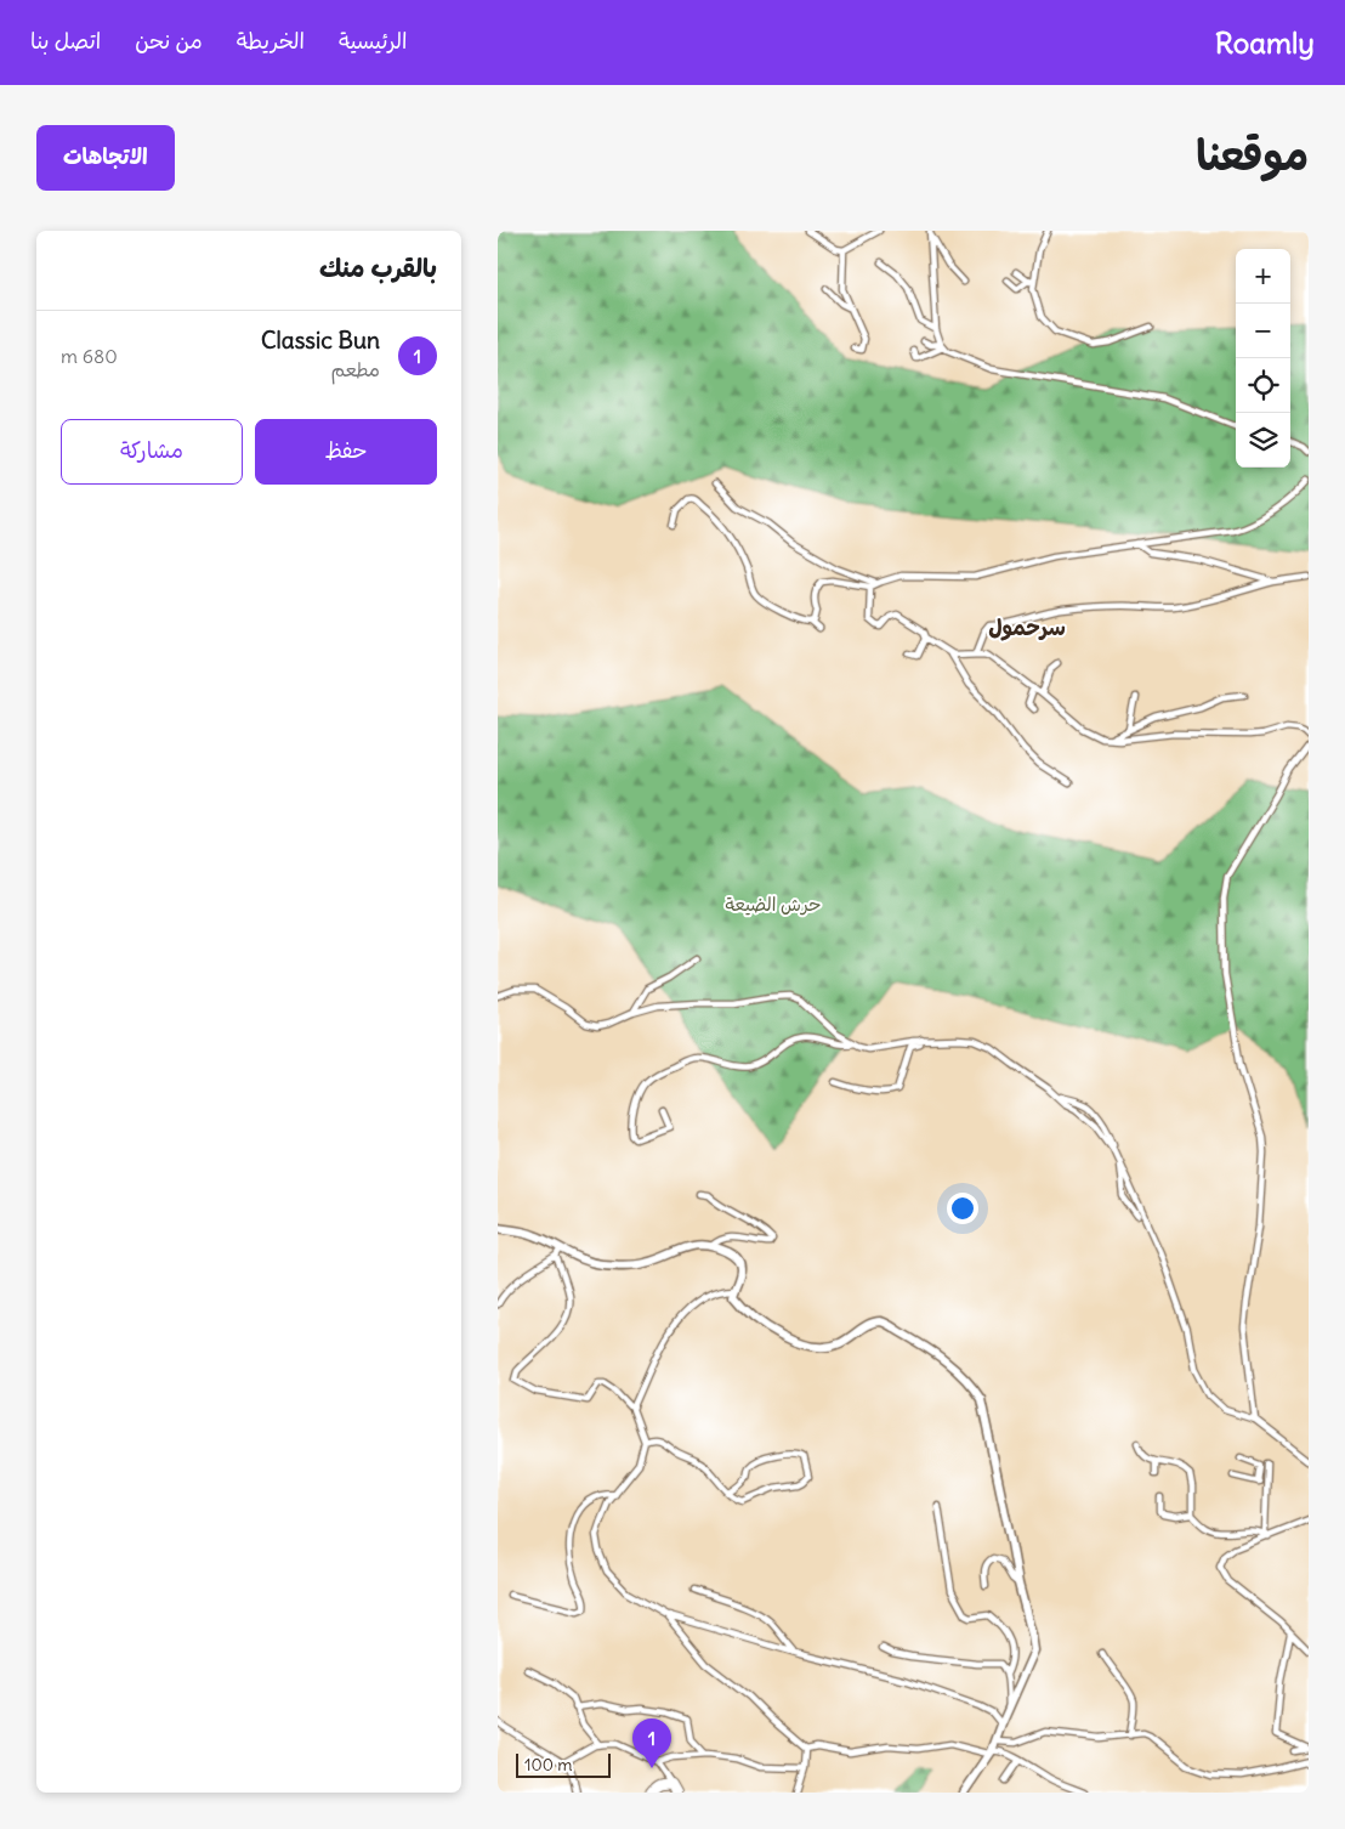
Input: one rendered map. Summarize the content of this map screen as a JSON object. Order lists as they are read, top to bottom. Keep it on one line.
{"districts":["سرحمول"],"parks":["حرش الضيعة"],"scale_bar":"100 m","page":{"header":"Roamly","nav":["الرئيسية","الخريطة","من نحن","اتصل بنا"],"title":"موقعنا","buttons":["الاتجاهات",["حفظ","مشاركة"]],"heading":"بالقرب منك","map_buttons":["+","−"],"list":[{"mark":"1","name":"Classic Bun","note":"مطعم","value":"680 m"}],"pins":"1","scale":"100 m"}}
